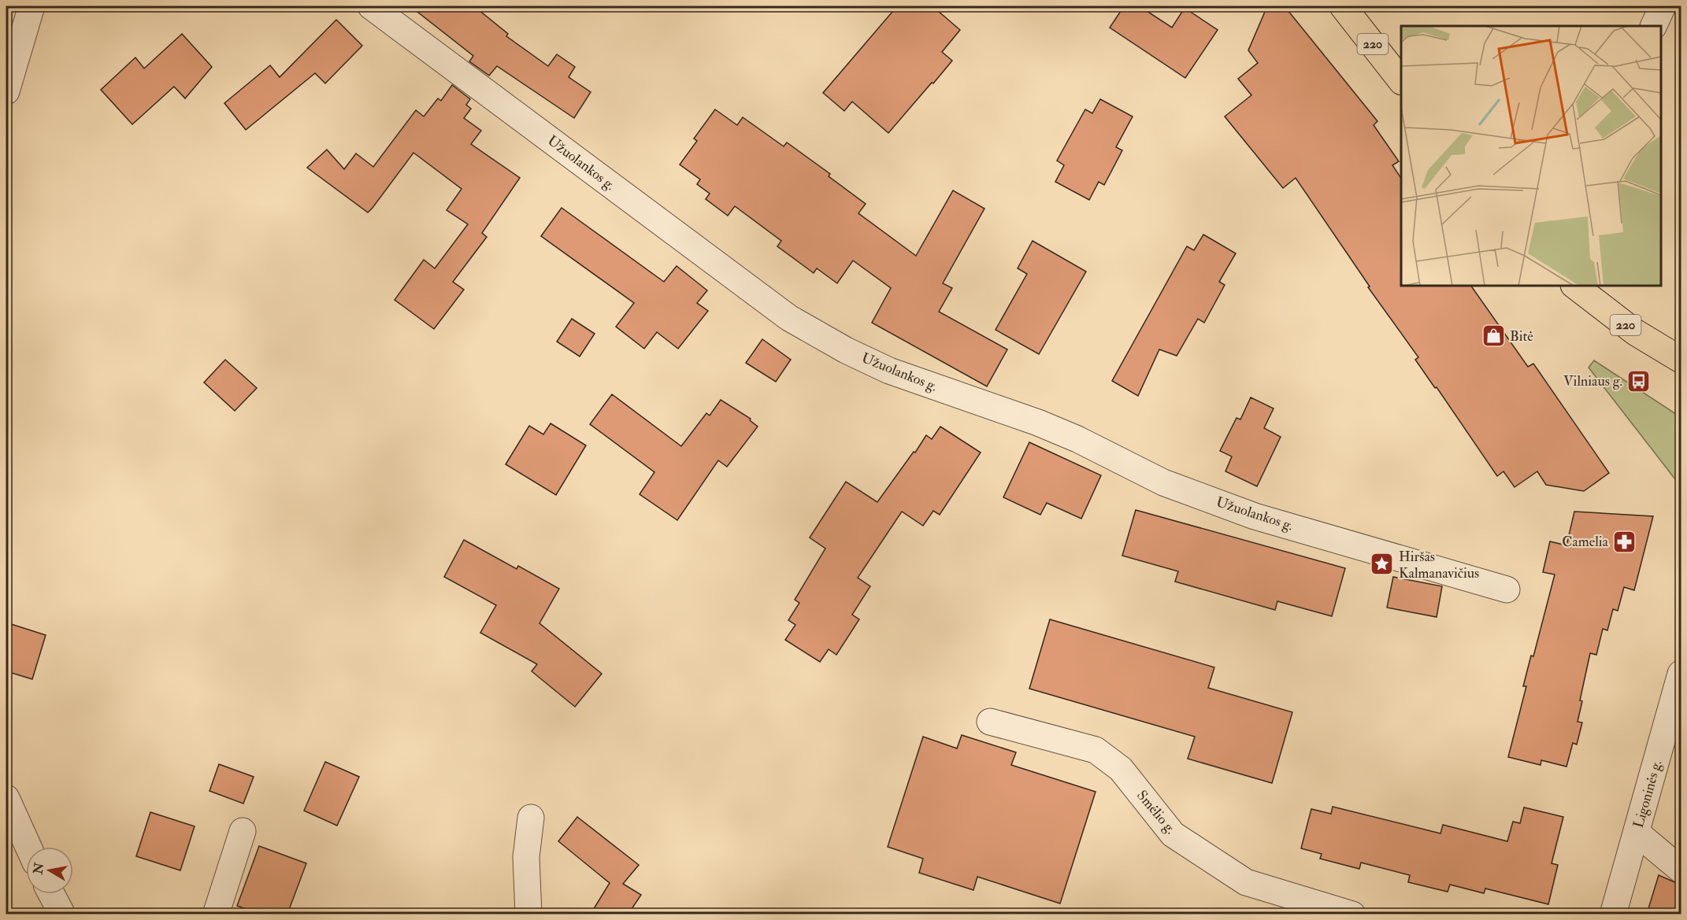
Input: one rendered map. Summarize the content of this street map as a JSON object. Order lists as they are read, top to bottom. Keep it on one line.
{"streets":{"main road":["220"],"street":["Užuolankos g.","Ligoninės g.","Smėlio g."]},"places":{"shop":["Bitė"],"bus stop":["Vilniaus g."],"pharmacy":["Camelia"],"place":["Hiršas Kalmanavičius"]},"north":"left"}
